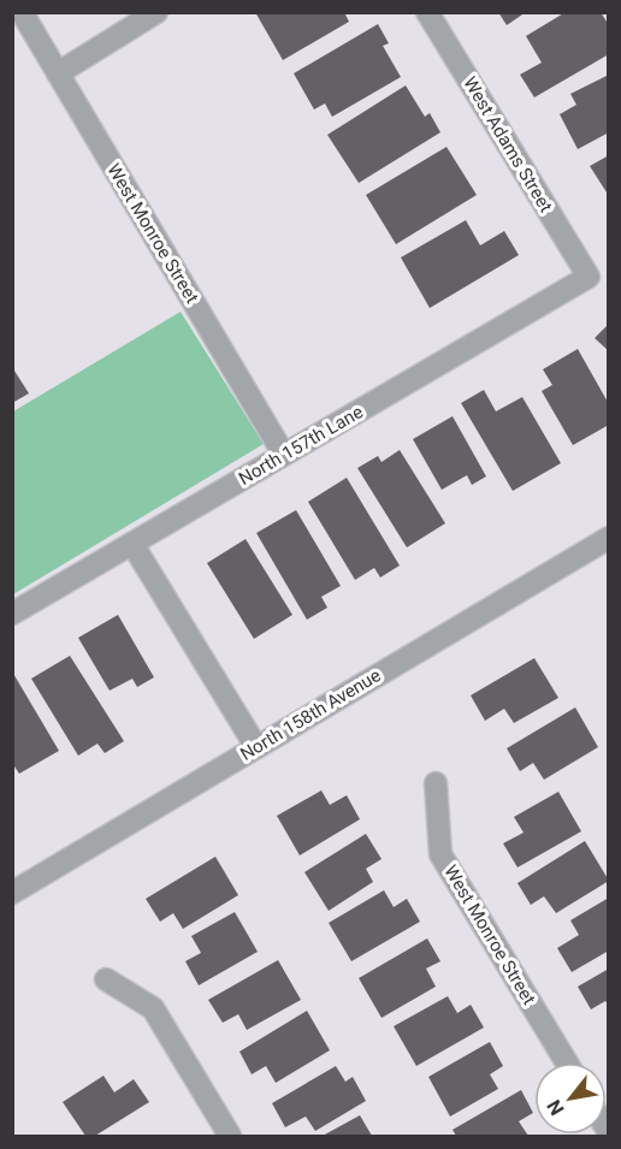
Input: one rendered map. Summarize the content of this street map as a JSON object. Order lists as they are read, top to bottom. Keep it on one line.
{"streets":{"street":["West Adams Street","West Monroe Street","North 157th Lane","North 158th Avenue"]},"crossings":[["West Adams Street","North 157th Lane"],["West Monroe Street","North 157th Lane"]],"north":"bottom left"}
